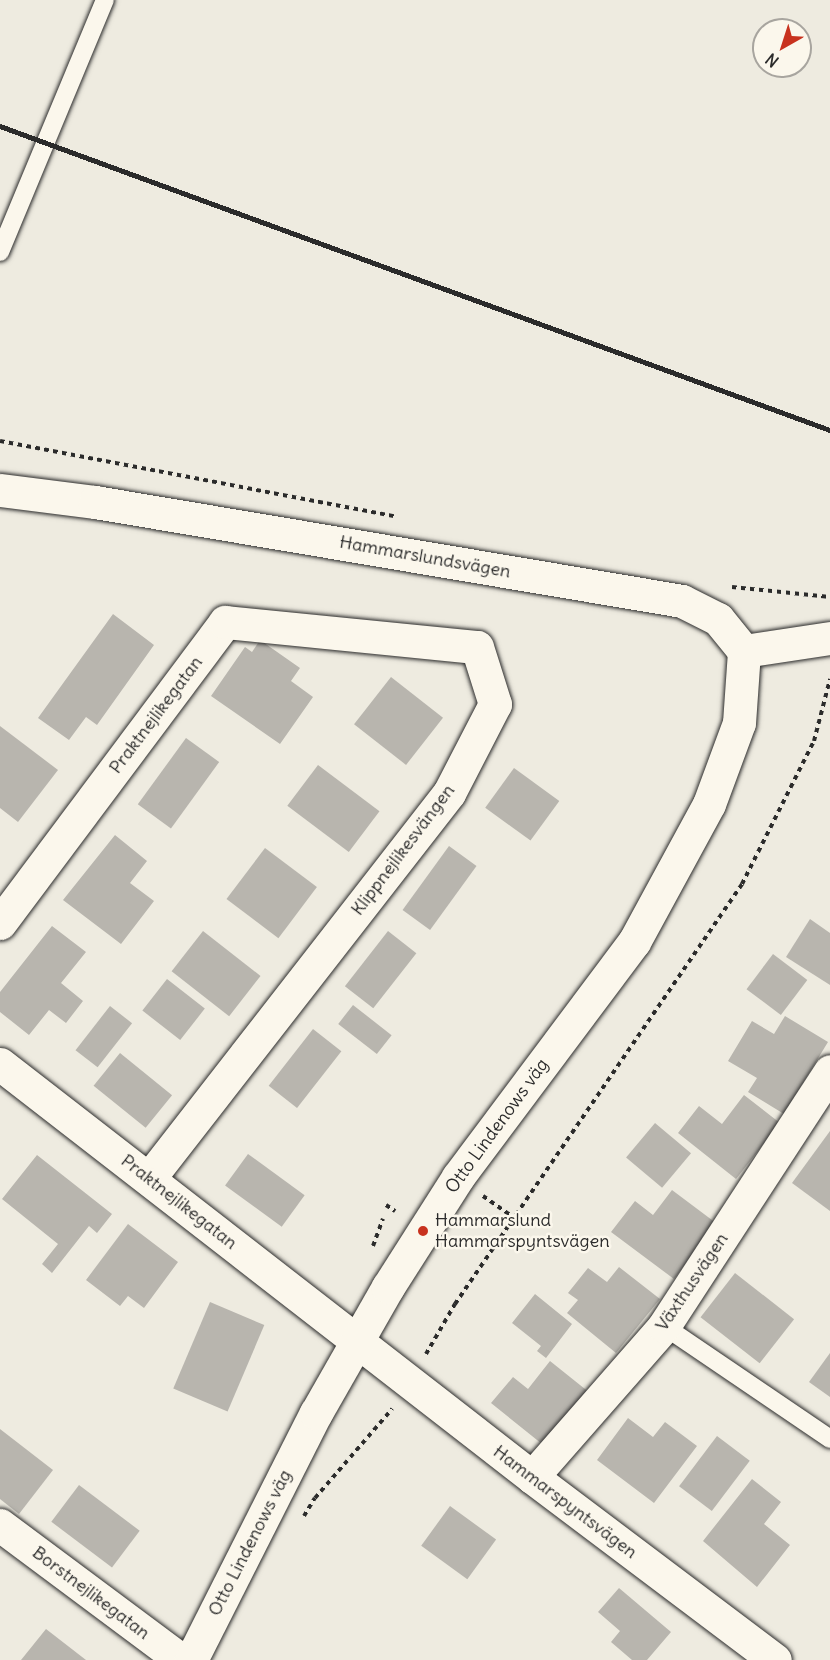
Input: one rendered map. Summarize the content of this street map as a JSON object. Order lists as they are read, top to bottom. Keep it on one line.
{"streets":{"street":["Hammarslundsvägen","Praktnejlikegatan","Klippnejlikesvängen","Otto Lindenows väg","Växthusvägen","Hammarspyntsvägen","Borstnejlikegatan"]},"crossings":[["Hammarslundsvägen","Otto Lindenows väg"],["Praktnejlikegatan","Klippnejlikesvängen"],["Praktnejlikegatan","Otto Lindenows väg"],["Praktnejlikegatan","Hammarspyntsvägen"],["Otto Lindenows väg","Hammarspyntsvägen"],["Växthusvägen","Hammarspyntsvägen"]],"places":["Hammarslund Hammarspyntsvägen"],"north":"bottom left"}
